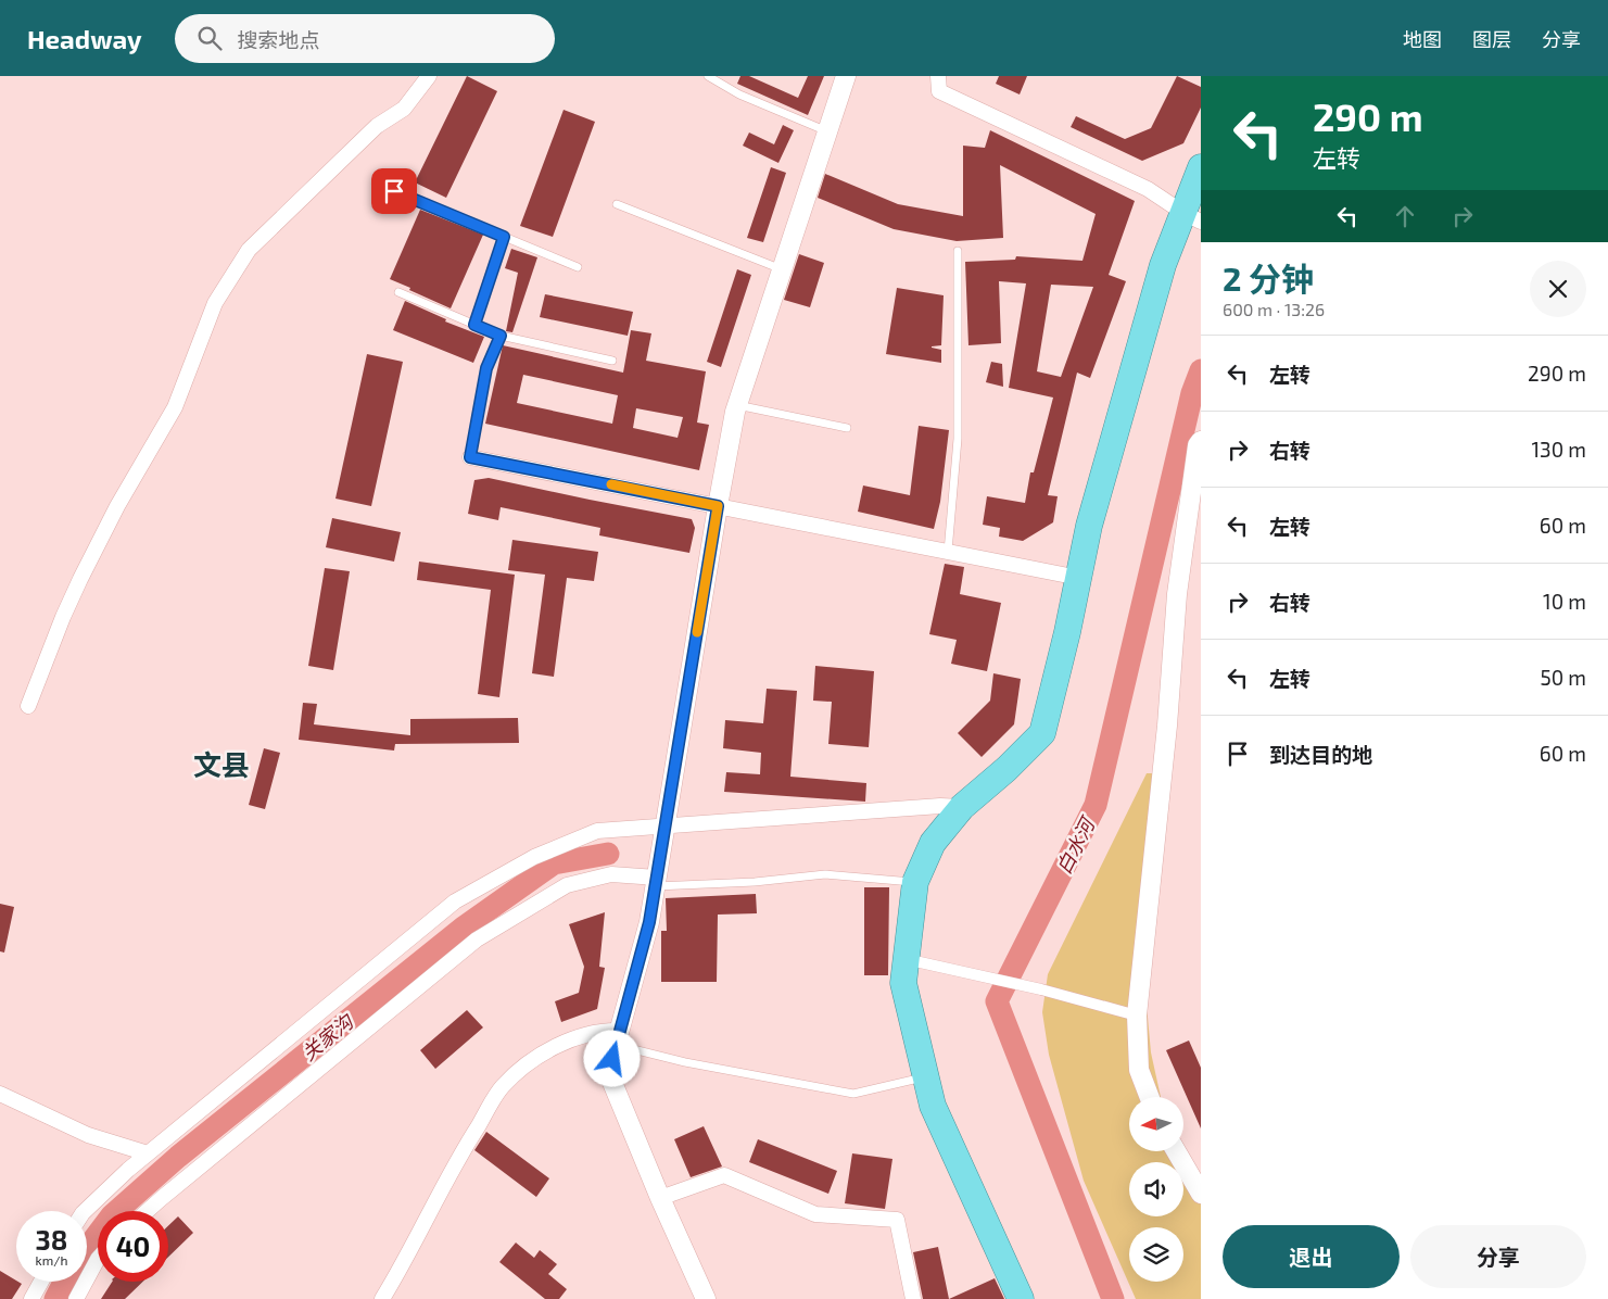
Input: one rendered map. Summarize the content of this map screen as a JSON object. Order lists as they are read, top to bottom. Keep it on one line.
{"districts":["文县"],"water":["白水河","关家沟"],"north":"left","page":{"header":"Headway","search":"搜索地点","nav":["地图","图层","分享"],"turn":["290 m","左转"],"heading":["2 分钟","600 m · 13:26"],"list":[{"name":"左转","value":"290 m"},{"name":"右转","value":"130 m"},{"name":"左转","value":"60 m"},{"name":"右转","value":"10 m"},{"name":"左转","value":"50 m"},{"name":"到达目的地","value":"60 m"}],"speed":"38 km/h","limit":"40","buttons":["退出","分享"]}}
